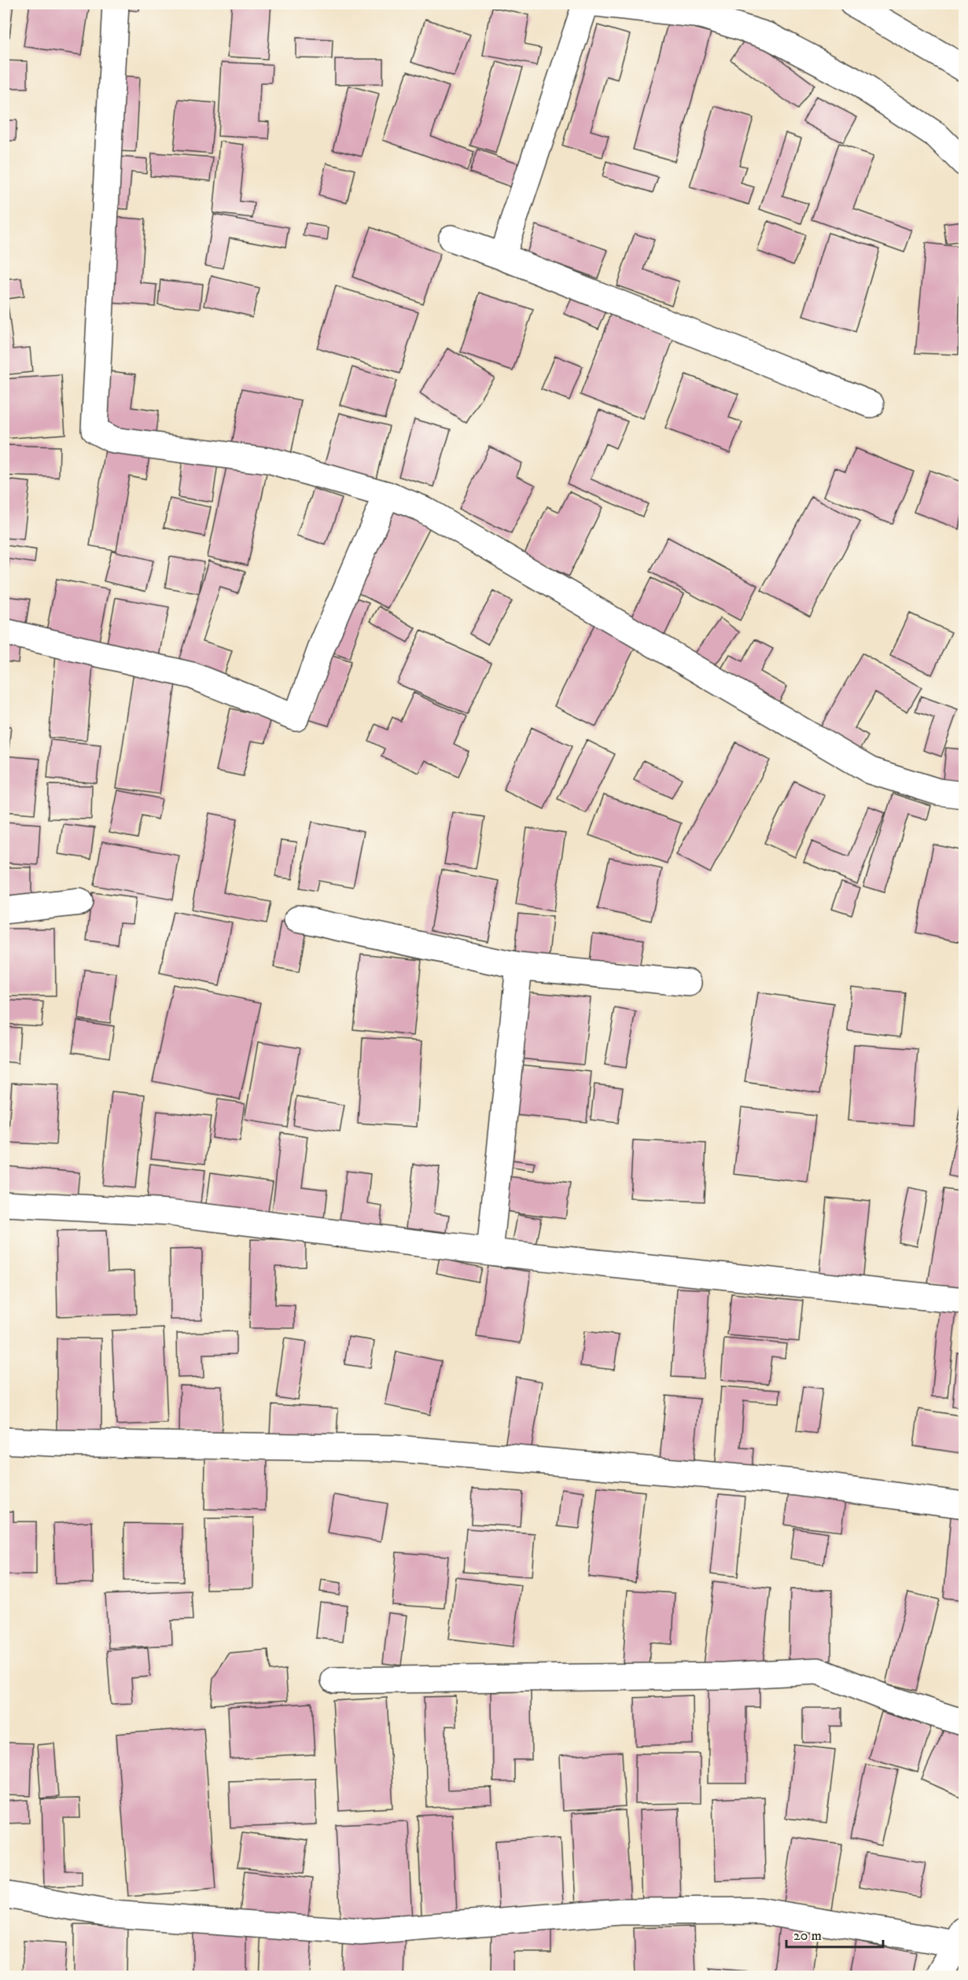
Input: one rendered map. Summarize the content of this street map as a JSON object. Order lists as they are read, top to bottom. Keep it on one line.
{"scale_bar":"20 m"}
